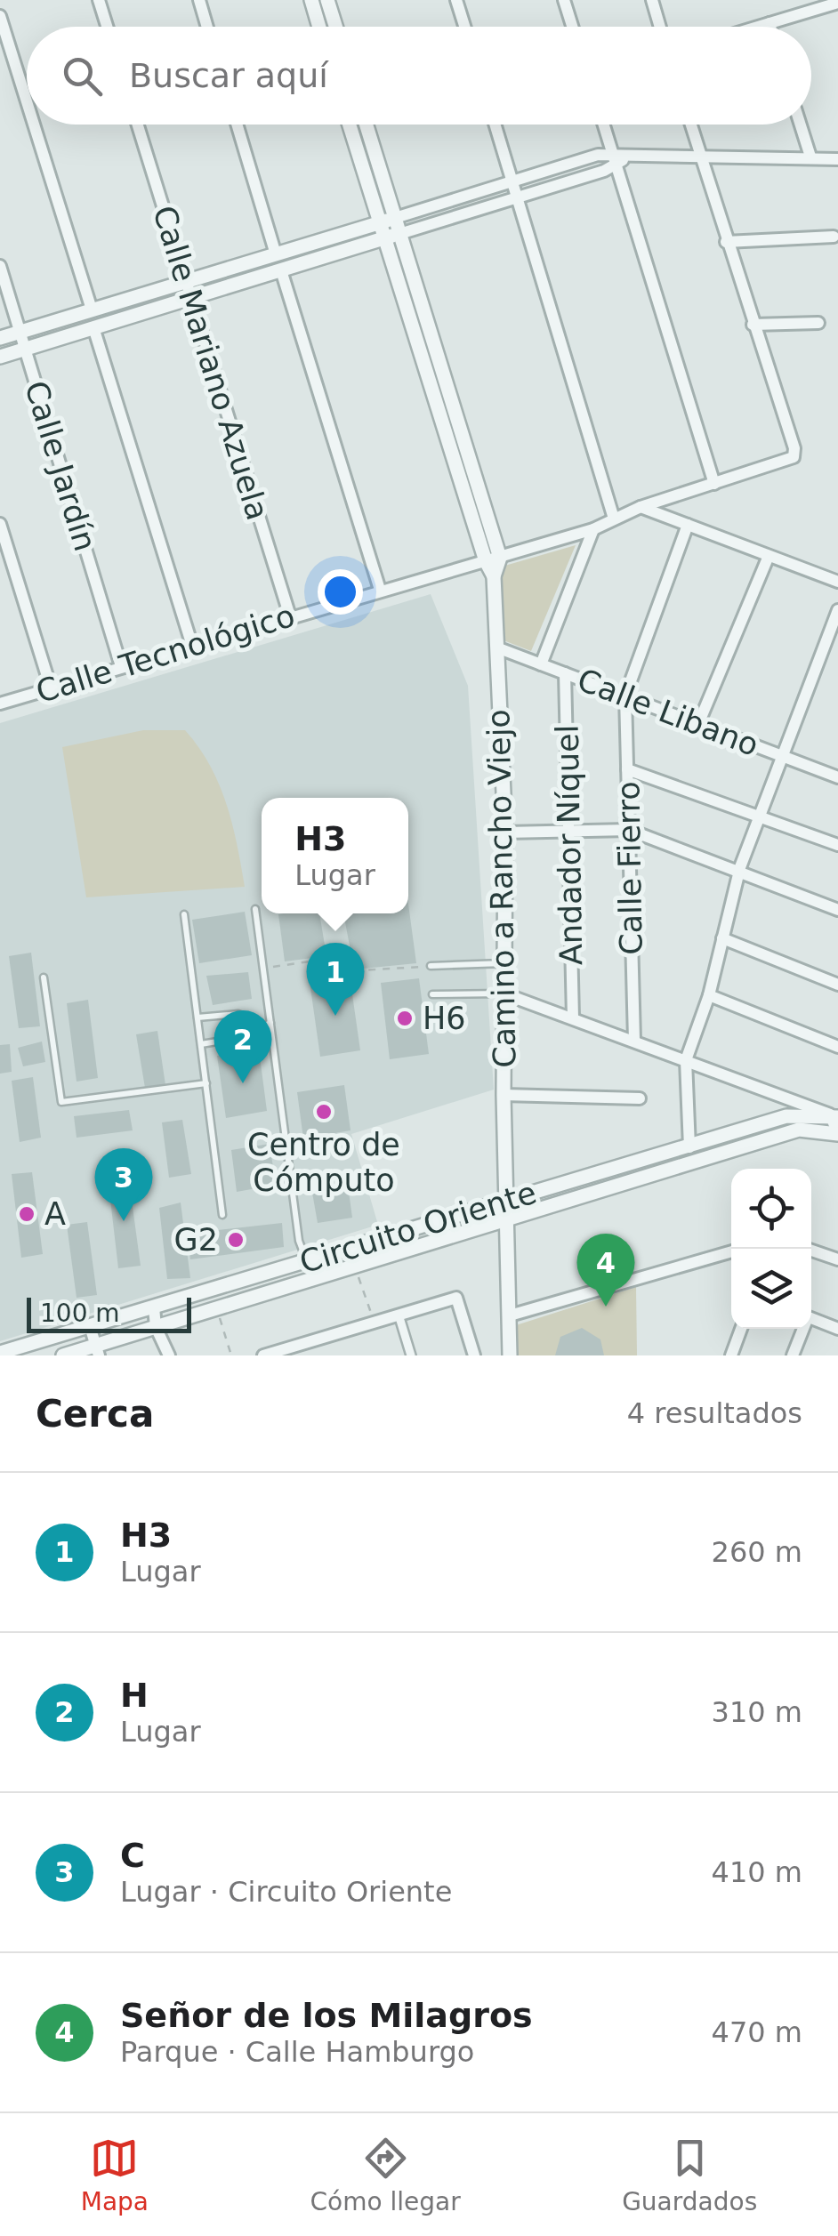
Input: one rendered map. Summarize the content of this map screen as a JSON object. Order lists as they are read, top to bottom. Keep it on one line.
{"streets":{"street":["Calle Mariano Azuela","Calle Jardín","Calle Tecnológico","Calle Libano","Andador Níquel","Calle Fierro","Camino a Rancho Viejo","Circuito Oriente"]},"crossings":[["Calle Mariano Azuela","Calle Tecnológico"],["Calle Jardín","Calle Tecnológico"],["Calle Tecnológico","Camino a Rancho Viejo"],["Calle Libano","Andador Níquel"],["Calle Libano","Calle Fierro"],["Calle Libano","Camino a Rancho Viejo"],["Camino a Rancho Viejo","Circuito Oriente"]],"places":["H6","Centro de Cómputo","A","G2"],"scale_bar":"100 m","page":{"search":"Buscar aquí","popup":["H3","Lugar"],"pins":["1","2","3","4"],"scale":"100 m","heading":["Cerca","4 resultados"],"list":[{"mark":"1","name":"H3","note":"Lugar","value":"260 m"},{"mark":"2","name":"H","note":"Lugar","value":"310 m"},{"mark":"3","name":"C","note":"Lugar · Circuito Oriente","value":"410 m"},{"mark":"4","name":"Señor de los Milagros","note":"Parque · Calle Hamburgo","value":"470 m"}],"nav":["Mapa","Cómo llegar","Guardados"]}}
